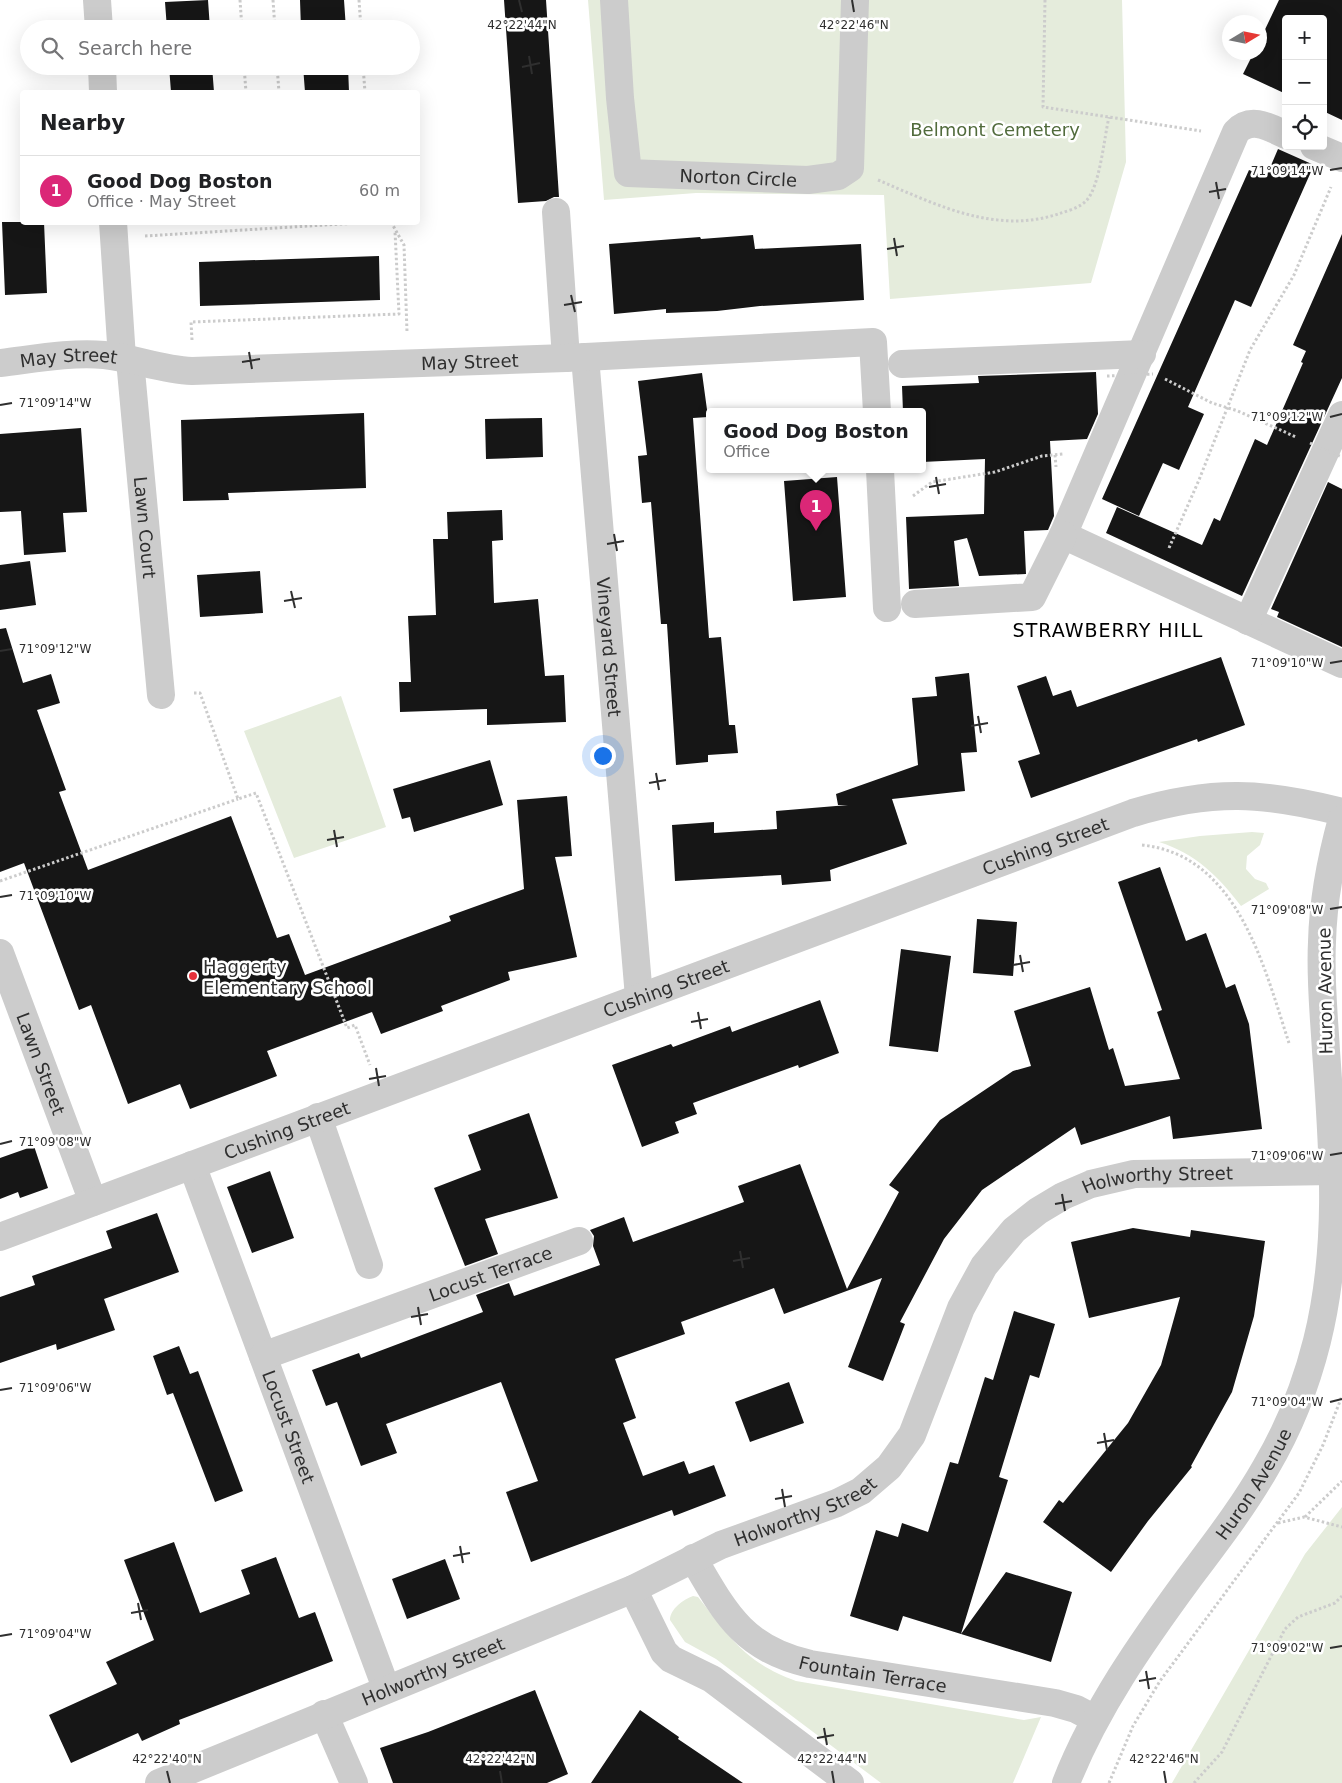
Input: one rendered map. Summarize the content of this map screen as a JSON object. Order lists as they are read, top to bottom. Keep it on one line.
{"streets":{"street":["Norton Circle","May Street","Lawn Court","Vineyard Street","Cushing Street","Huron Avenue","Lawn Street","Holworthy Street","Locust Terrace","Locust Street","Fountain Terrace"]},"crossings":[["May Street","Lawn Court"],["May Street","Vineyard Street"],["Vineyard Street","Cushing Street"],["Cushing Street","Lawn Street"],["Cushing Street","Locust Street"],["Huron Avenue","Holworthy Street"],["Huron Avenue","Fountain Terrace"],["Holworthy Street","Locust Street"],["Holworthy Street","Fountain Terrace"],["Locust Terrace","Locust Street"]],"districts":["STRAWBERRY HILL"],"parks":["Belmont Cemetery"],"places":["Haggerty Elementary School"],"north":"right","page":{"map_buttons":["+","−"],"search":"Search here","heading":"Nearby","list":[{"mark":"1","name":"Good Dog Boston","note":"Office · May Street","value":"60 m"}],"popup":["Good Dog Boston","Office"],"pins":"1"},"coordinates":["42°22'44\"N","42°22'46\"N","71°09'14\"W","71°09'12\"W","71°09'10\"W","71°09'08\"W","71°09'06\"W","71°09'04\"W","71°09'02\"W","42°22'40\"N","42°22'42\"N"]}
